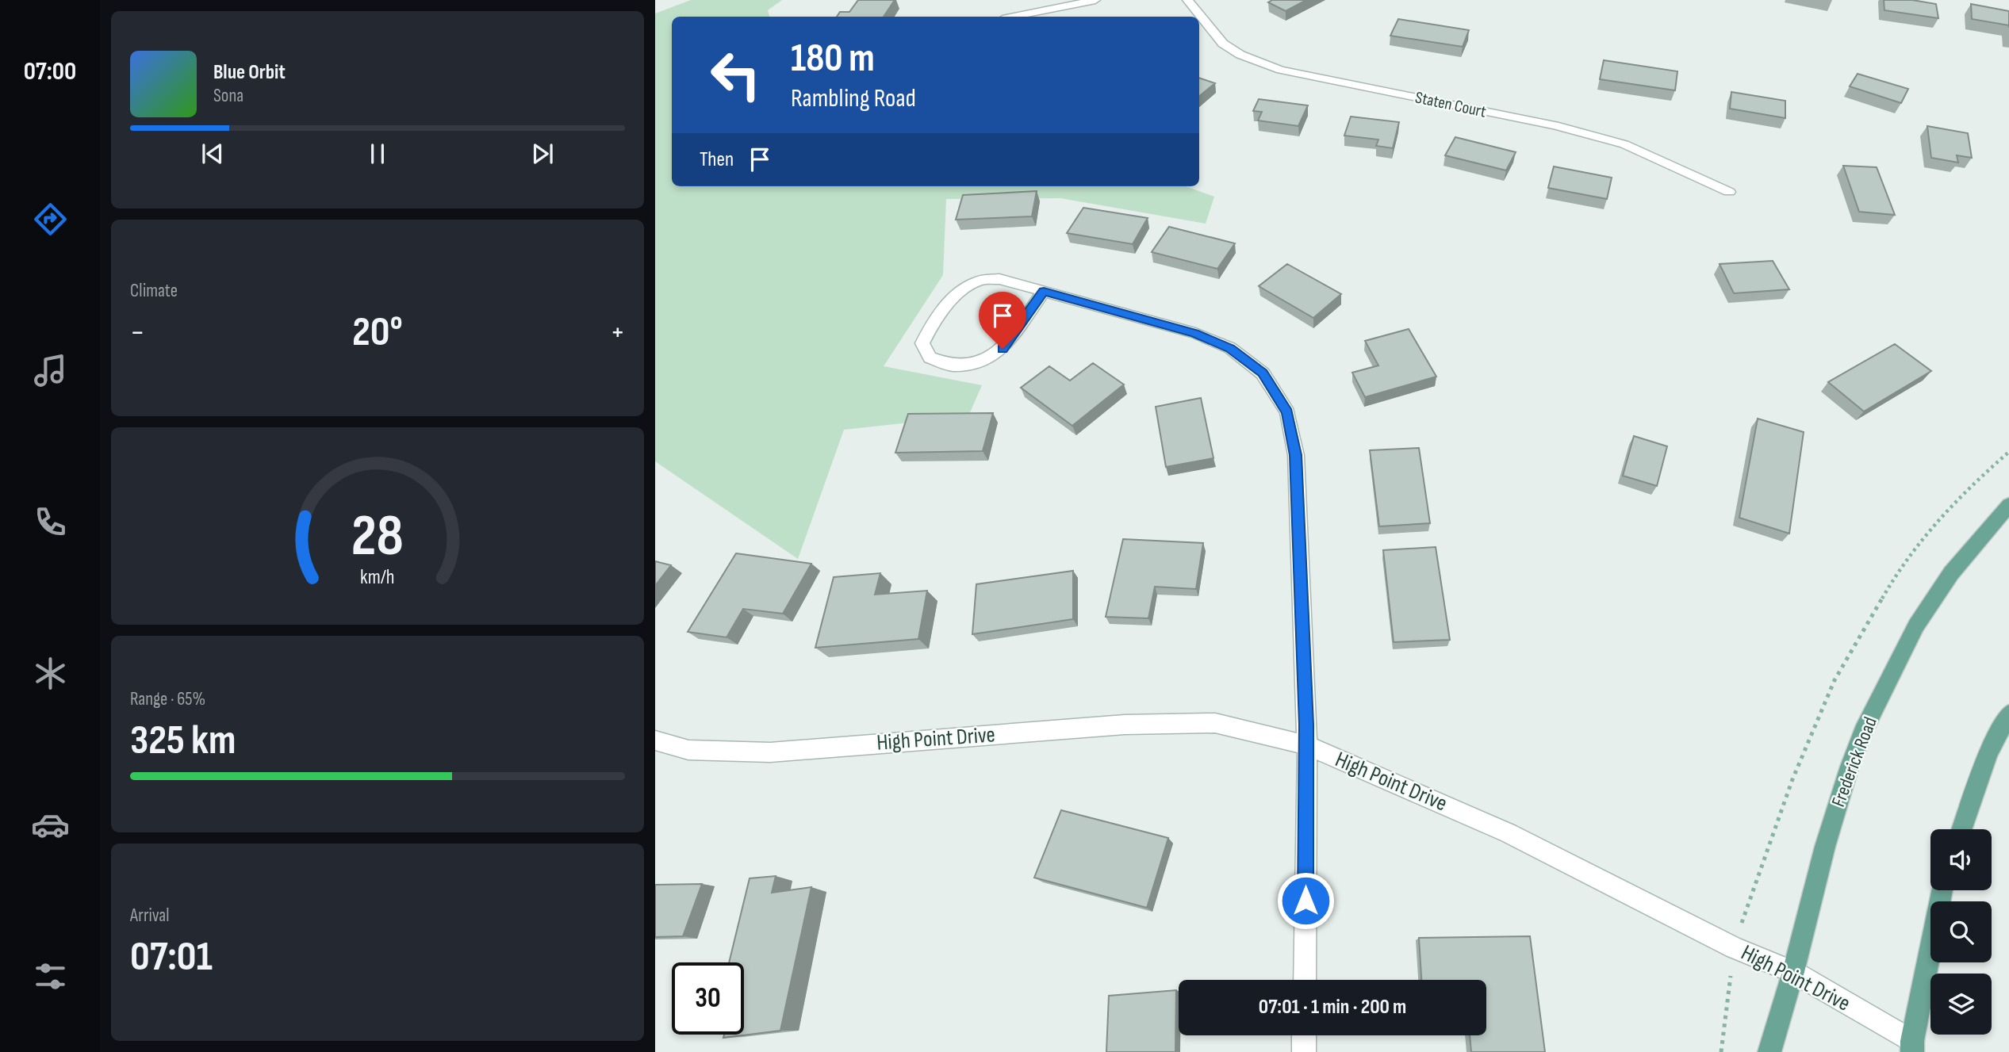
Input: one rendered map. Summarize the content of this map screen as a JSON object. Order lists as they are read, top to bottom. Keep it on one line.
{"streets":{"main road":["Frederick Road"],"street":["Staten Court","High Point Drive"]},"crossings":[["High Point Drive","Frederick Road"]],"page":{"tabs":"07:00","turn":["180 m","Rambling Road"],"song":["Blue Orbit","Sona"],"then":"Then","tile":["Climate",["Range · 65%","325 km"],["Arrival","07:01"]],"heat":["−","20°","+"],"limit":"30","trip":"07:01 · 1 min · 200 m","gauge":["28","km/h"]}}
